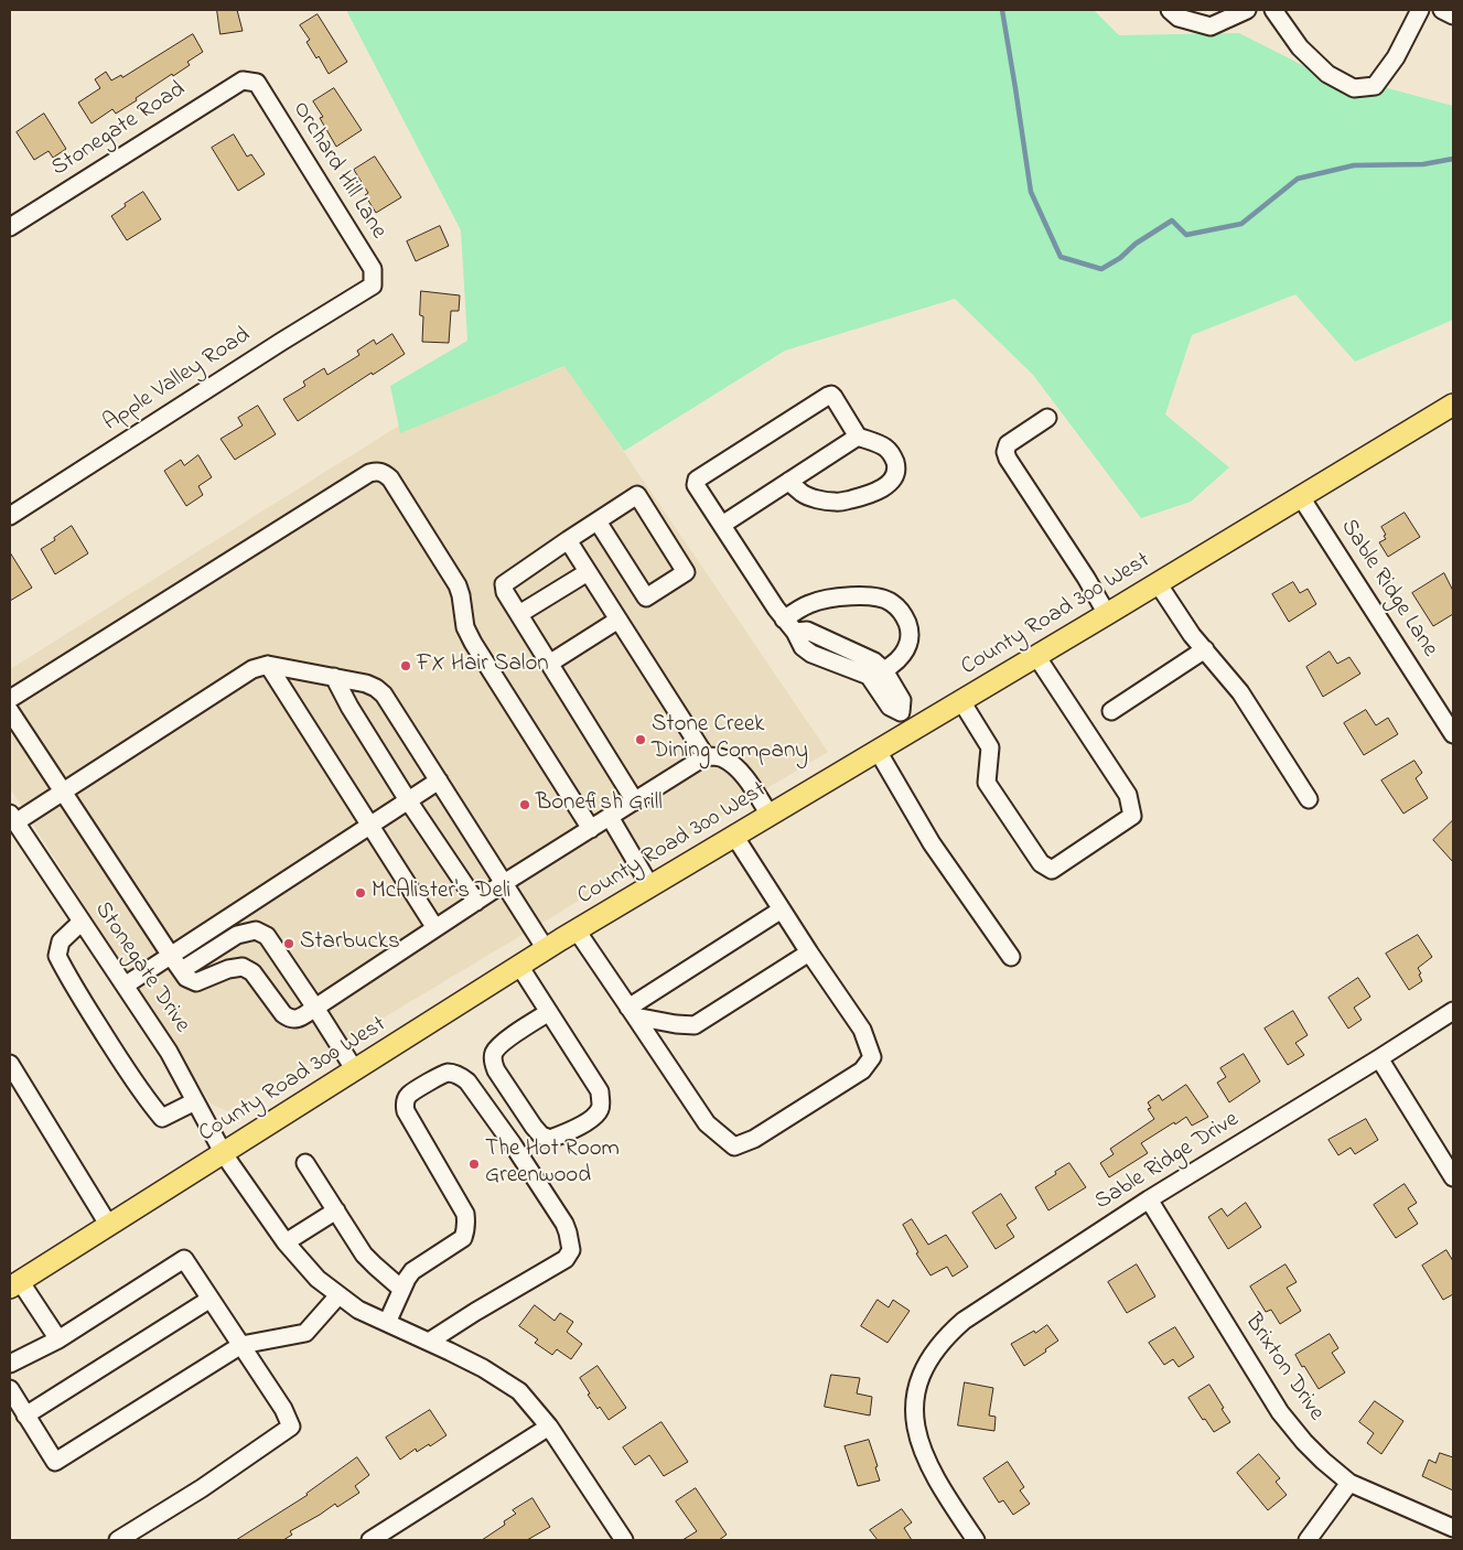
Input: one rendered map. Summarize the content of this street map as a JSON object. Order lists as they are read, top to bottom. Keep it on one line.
{"streets":{"main road":["County Road 300 West"],"street":["Stonegate Road","Orchard Hill Lane","Apple Valley Road","Sable Ridge Lane","Stonegate Drive","Sable Ridge Drive","Brixton Drive"]},"crossings":[["Stonegate Road","Orchard Hill Lane"],["Orchard Hill Lane","Apple Valley Road"],["Sable Ridge Lane","County Road 300 West"],["County Road 300 West","Stonegate Drive"],["Sable Ridge Drive","Brixton Drive"]],"places":["FX Hair Salon","Stone Creek Dining Company","Bonefish Grill","McAlister's Deli","Starbucks","The Hot Room Greenwood"]}
